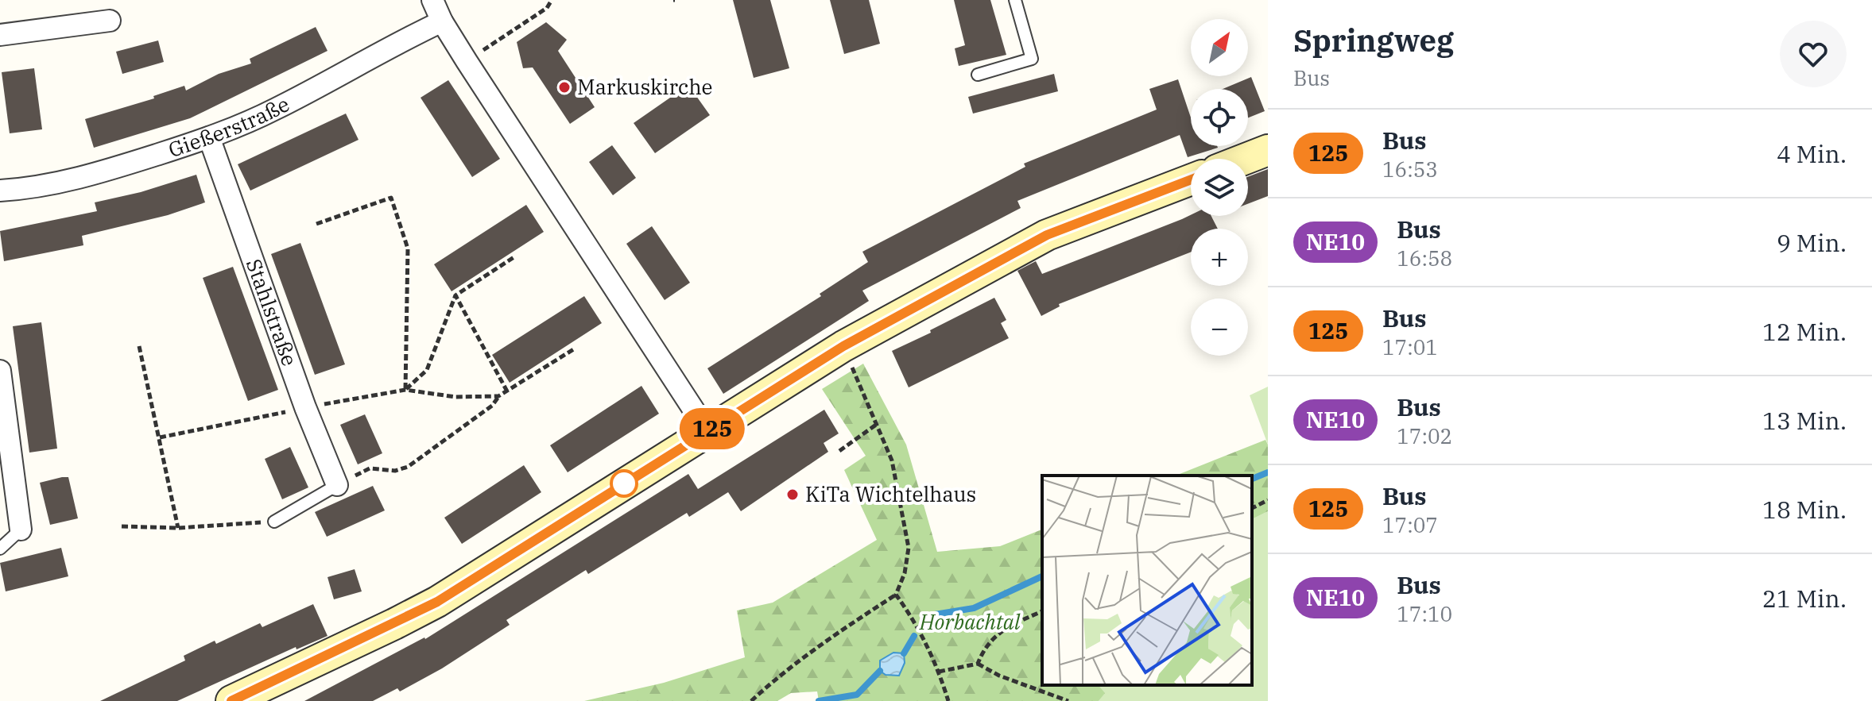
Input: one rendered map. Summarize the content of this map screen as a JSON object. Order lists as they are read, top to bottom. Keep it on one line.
{"streets":{"street":["Gießerstraße","Stahlstraße"]},"crossings":[["Gießerstraße","Stahlstraße"]],"parks":["Horbachtal"],"places":["Markuskirche","KiTa Wichtelhaus"],"lines":["bus line 125"],"north":"top right","page":{"on_map":"125","heading":["Springweg","Bus"],"map_buttons":["+","−"],"list":[{"mark":"125","name":"Bus","note":"16:53","value":"4 Min."},{"mark":"NE10","name":"Bus","note":"16:58","value":"9 Min."},{"mark":"125","name":"Bus","note":"17:01","value":"12 Min."},{"mark":"NE10","name":"Bus","note":"17:02","value":"13 Min."},{"mark":"125","name":"Bus","note":"17:07","value":"18 Min."},{"mark":"NE10","name":"Bus","note":"17:10","value":"21 Min."}]}}
